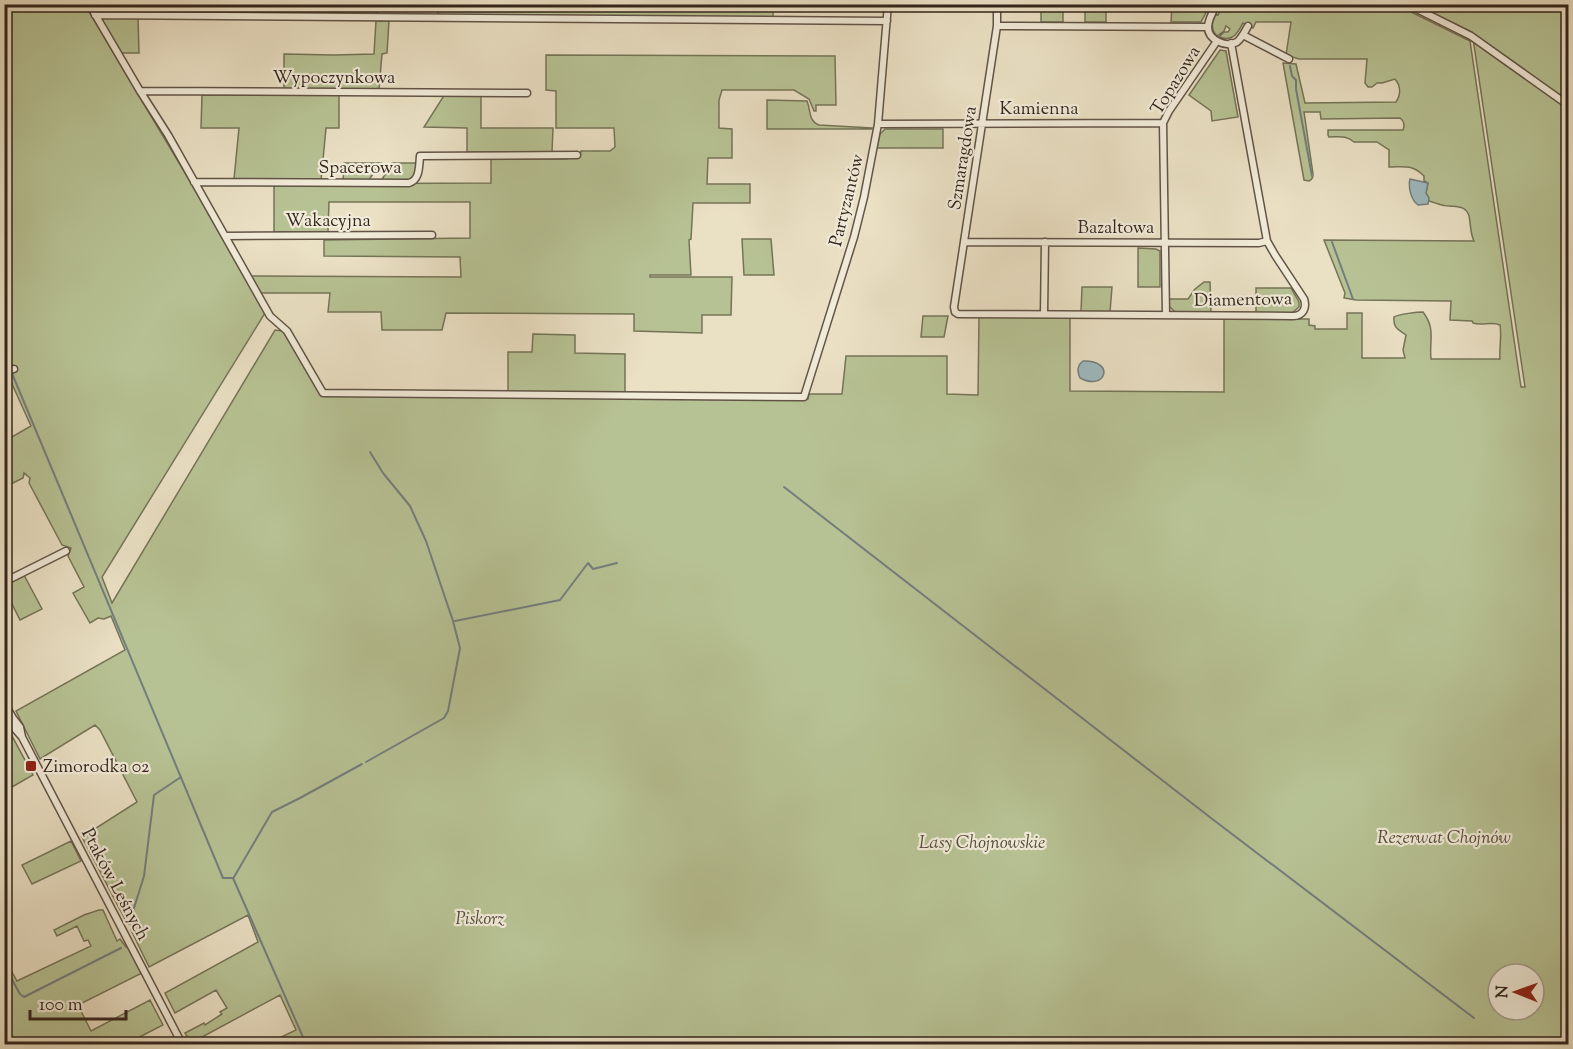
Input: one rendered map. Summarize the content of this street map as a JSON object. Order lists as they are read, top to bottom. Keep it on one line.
{"streets":{"street":["Wypoczynkowa","Topazowa","Kamienna","Szmaragdowa","Spacerowa","Partyzantów","Wakacyjna","Bazaltowa","Diamentowa","Ptaków Leśnych"]},"crossings":[["Topazowa","Kamienna"],["Topazowa","Bazaltowa"],["Topazowa","Diamentowa"],["Kamienna","Szmaragdowa"],["Kamienna","Partyzantów"],["Szmaragdowa","Bazaltowa"],["Szmaragdowa","Diamentowa"],["Partyzantów","Wakacyjna"],["Bazaltowa","Diamentowa"]],"parks":["Rezerwat Chojnów","Lasy Chojnowskie","Piskorz"],"places":{"transit":["Zimorodka 02"]},"scale_bar":"100 m","north":"left"}
